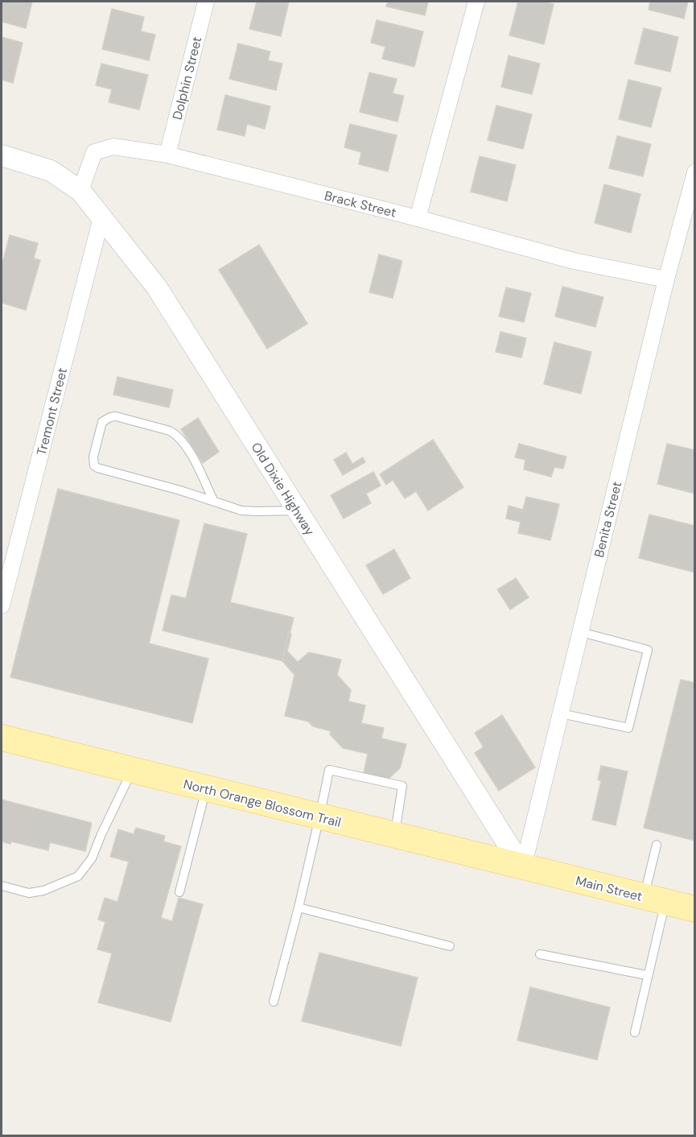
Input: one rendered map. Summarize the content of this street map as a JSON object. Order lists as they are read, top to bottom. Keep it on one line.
{"streets":{"main road":["North Orange Blossom Trail","Main Street"],"street":["Dolphin Street","Brack Street","Tremont Street","Old Dixie Highway","Benita Street"]},"crossings":[["Dolphin Street","Brack Street"],["Brack Street","Old Dixie Highway"],["Brack Street","Benita Street"],["Tremont Street","Old Dixie Highway"],["Old Dixie Highway","Benita Street"],["Old Dixie Highway","North Orange Blossom Trail"],["Old Dixie Highway","Main Street"],["Benita Street","North Orange Blossom Trail"],["Benita Street","Main Street"],["North Orange Blossom Trail","Main Street"]]}
